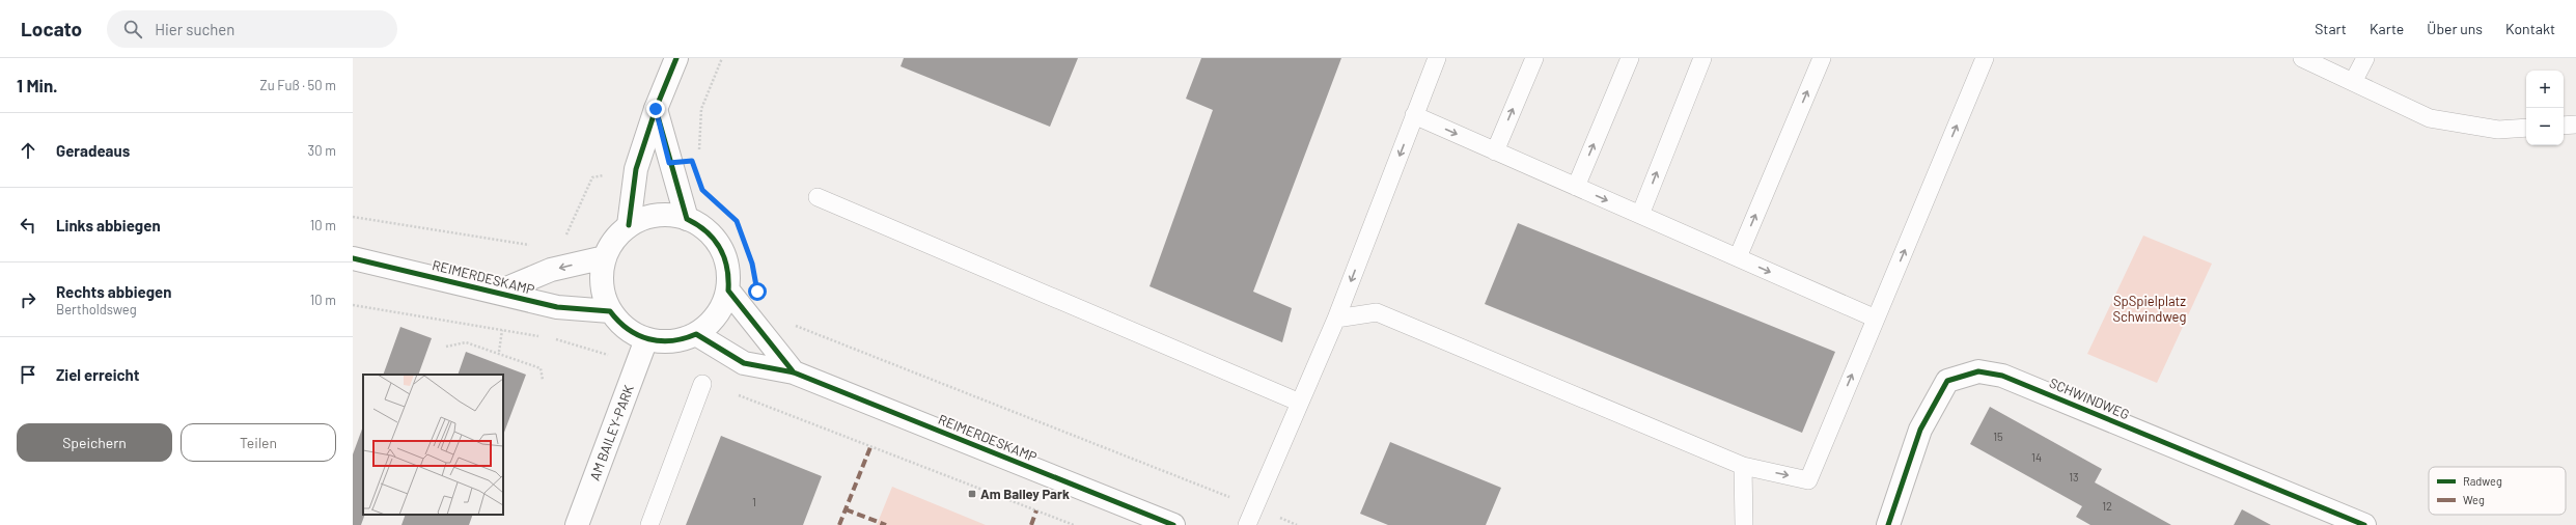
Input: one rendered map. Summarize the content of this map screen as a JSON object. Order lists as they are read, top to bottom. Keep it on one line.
{"streets":{"main road":["REIMERDESKAMP","SCHWINDWEG","AM BAILEY-PARK"]},"crossings":[["REIMERDESKAMP","AM BAILEY-PARK"]],"parks":["SpSpielplatz Schwindweg"],"places":{"transit":["Am Bailey Park"]},"house_numbers":["15","14","13","1","12"],"legend":["Radweg","Weg"],"page":{"header":"Locato","search":"Hier suchen","nav":["Start","Karte","Über uns","Kontakt"],"heading":["1 Min.","Zu Fuß · 50 m"],"map_buttons":["+","−"],"list":[["Geradeaus","30 m"],["Links abbiegen","10 m"],["Rechts abbiegen","Bertholdsweg","10 m"],"Ziel erreicht"],"buttons":["Speichern","Teilen"]}}
